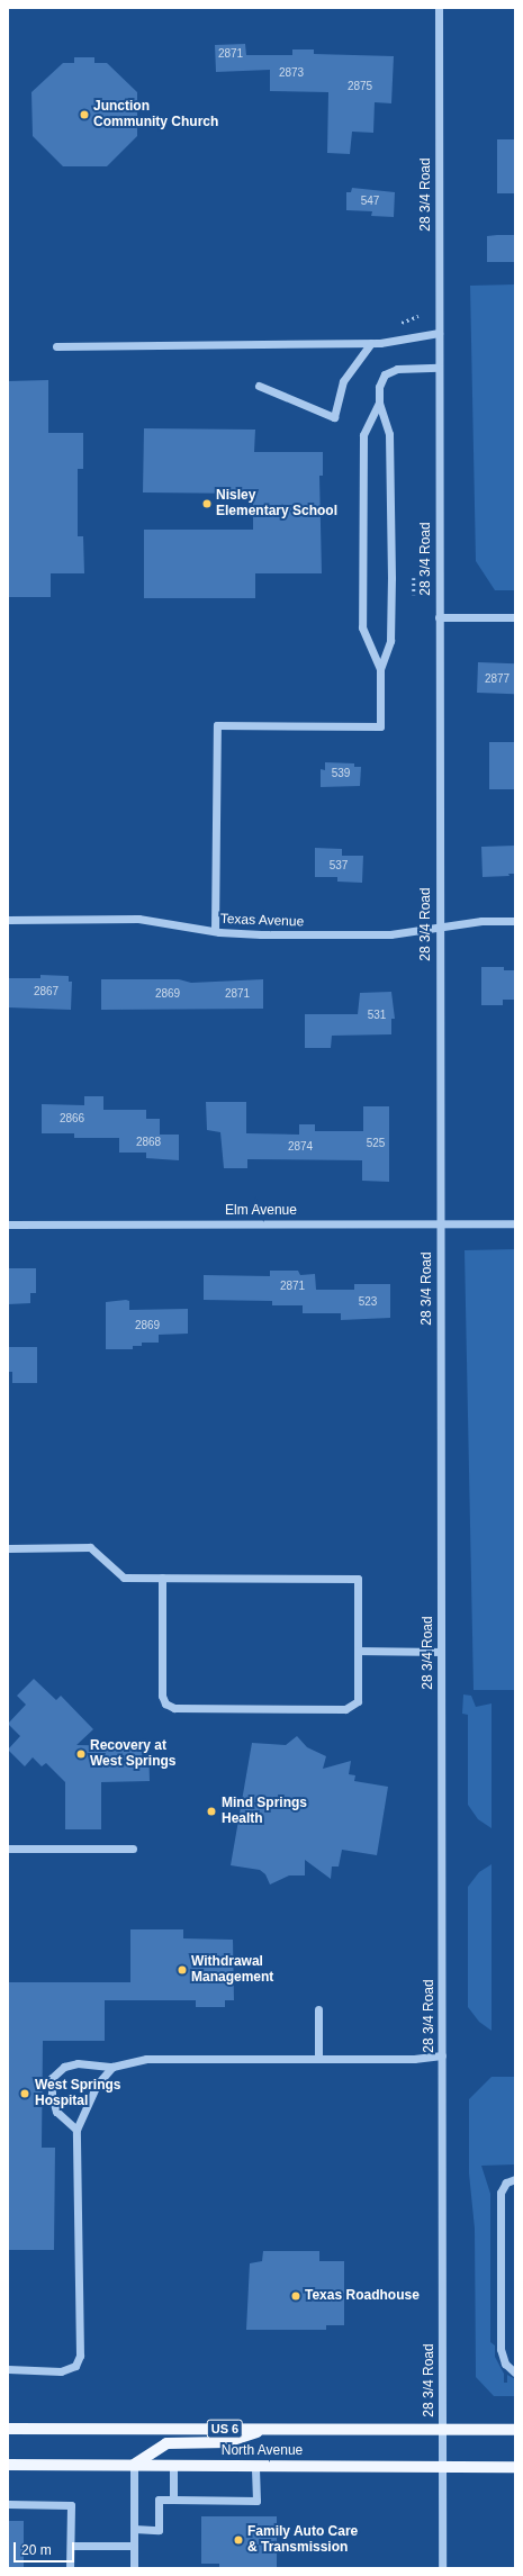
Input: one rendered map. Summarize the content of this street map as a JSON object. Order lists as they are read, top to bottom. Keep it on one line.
{"streets":{"main road":["US 6","North Avenue"],"street":["28 3/4 Road","Texas Avenue","Elm Avenue"]},"crossings":[["28 3/4 Road","Texas Avenue"],["28 3/4 Road","Elm Avenue"],["28 3/4 Road","North Avenue"]],"places":["Junction Community Church","Nisley Elementary School","Recovery at West Springs","Mind Springs Health","Withdrawal Management","West Springs Hospital","Texas Roadhouse","Family Auto Care & Transmission"],"house_numbers":["2871","2873","2875","547","2877","539","537","2867","2869","2871","531","2866","2868","525","2874","2871","523","2869"],"scale_bar":"20 m"}
